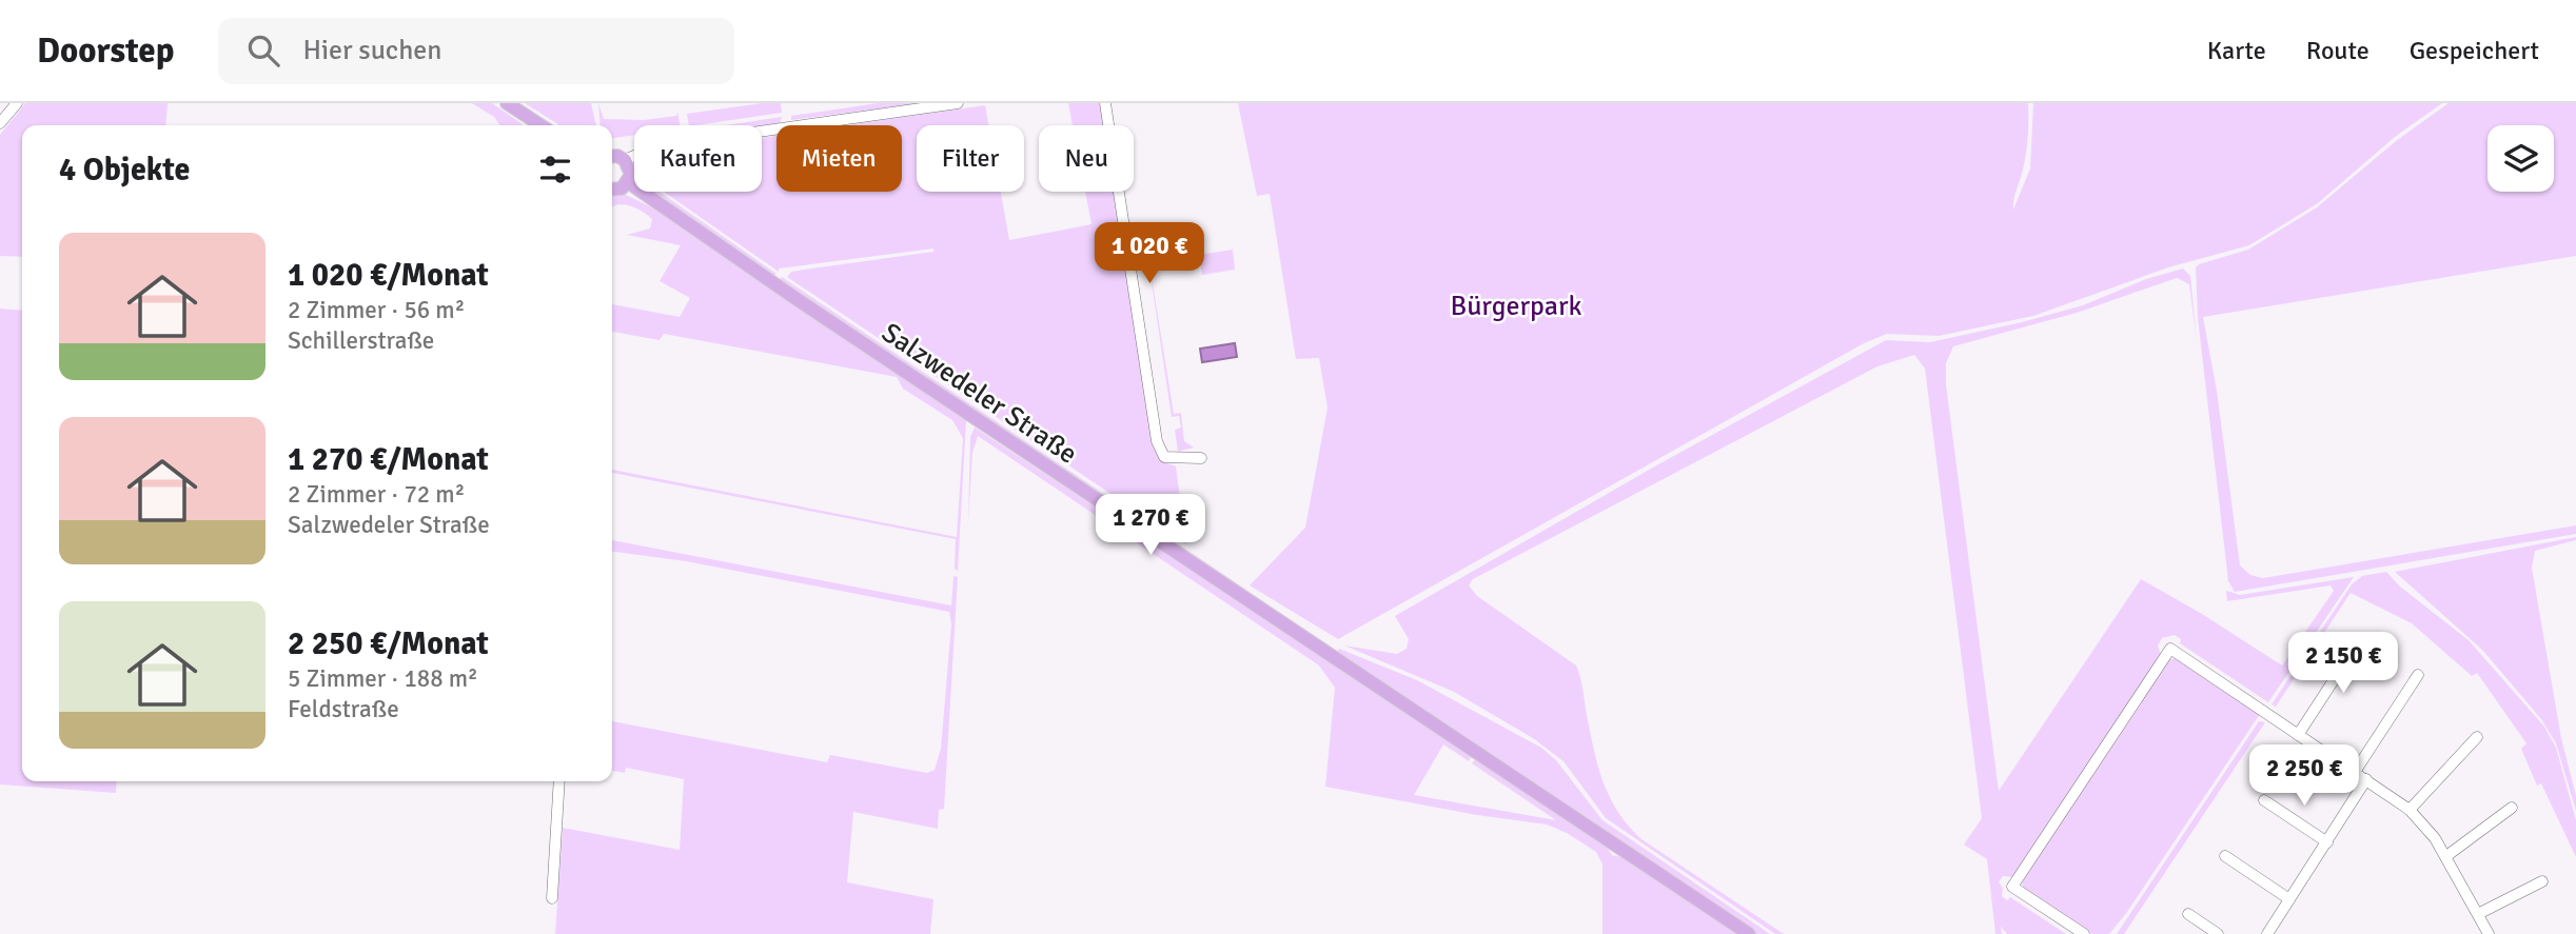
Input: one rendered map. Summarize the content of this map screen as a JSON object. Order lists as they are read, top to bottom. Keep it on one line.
{"streets":{"main road":["Salzwedeler Straße"]},"parks":["Bürgerpark"],"page":{"header":"Doorstep","search":"Hier suchen","nav":["Karte","Route","Gespeichert"],"chip":["Kaufen","Mieten","Filter","Neu"],"heading":"4 Objekte","list":[{"name":"1 020 €/Monat","note":"2 Zimmer · 56 m² · Schillerstraße"},{"name":"1 270 €/Monat","note":"2 Zimmer · 72 m² · Salzwedeler Straße"},{"name":"2 250 €/Monat","note":"5 Zimmer · 188 m² · Feldstraße"}],"price":["1 020 €","1 270 €","2 150 €","2 250 €"]}}
